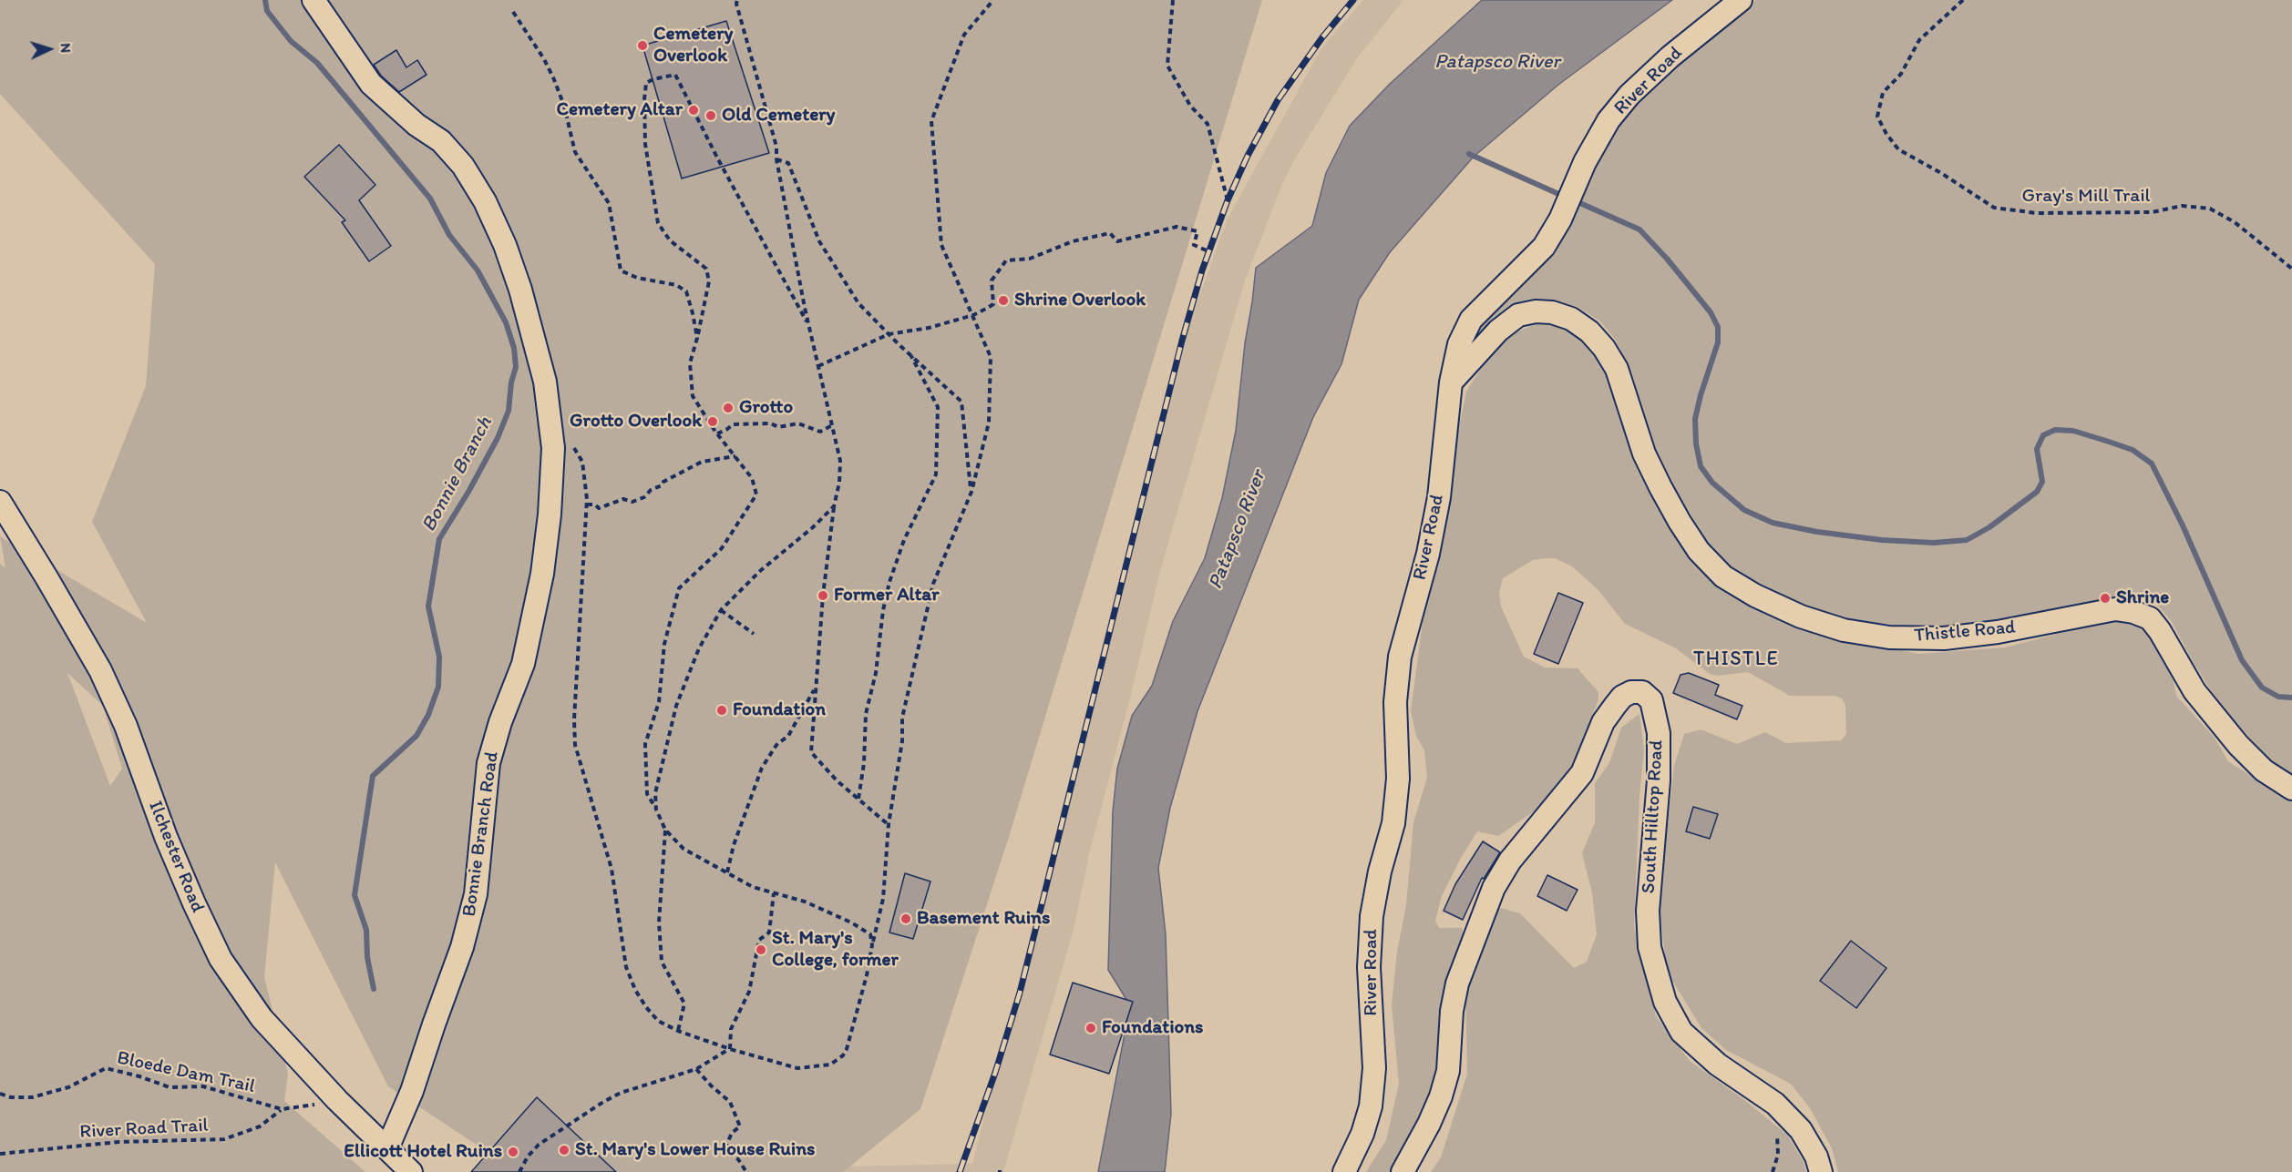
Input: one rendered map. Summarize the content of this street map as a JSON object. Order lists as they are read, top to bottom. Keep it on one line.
{"streets":{"street":["River Road","Thistle Road","South Hilltop Road","Bonnie Branch Road","Ilchester Road"],"path":["Gray's Mill Trail","Bloede Dam Trail","River Road Trail"]},"crossings":[["River Road","Thistle Road"],["Bonnie Branch Road","Ilchester Road"],["Ilchester Road","Bloede Dam Trail"],["Bloede Dam Trail","River Road Trail"]],"districts":["THISTLE"],"water":["Patapsco River","Bonnie Branch"],"places":["Cemetery Overlook","Cemetery Altar","Old Cemetery","Shrine Overlook","Grotto","Grotto Overlook","Former Altar","Shrine","Foundation","Basement Ruins","St. Mary's College, former","Foundations","St. Mary's Lower House Ruins","Ellicott Hotel Ruins"],"north":"right"}
